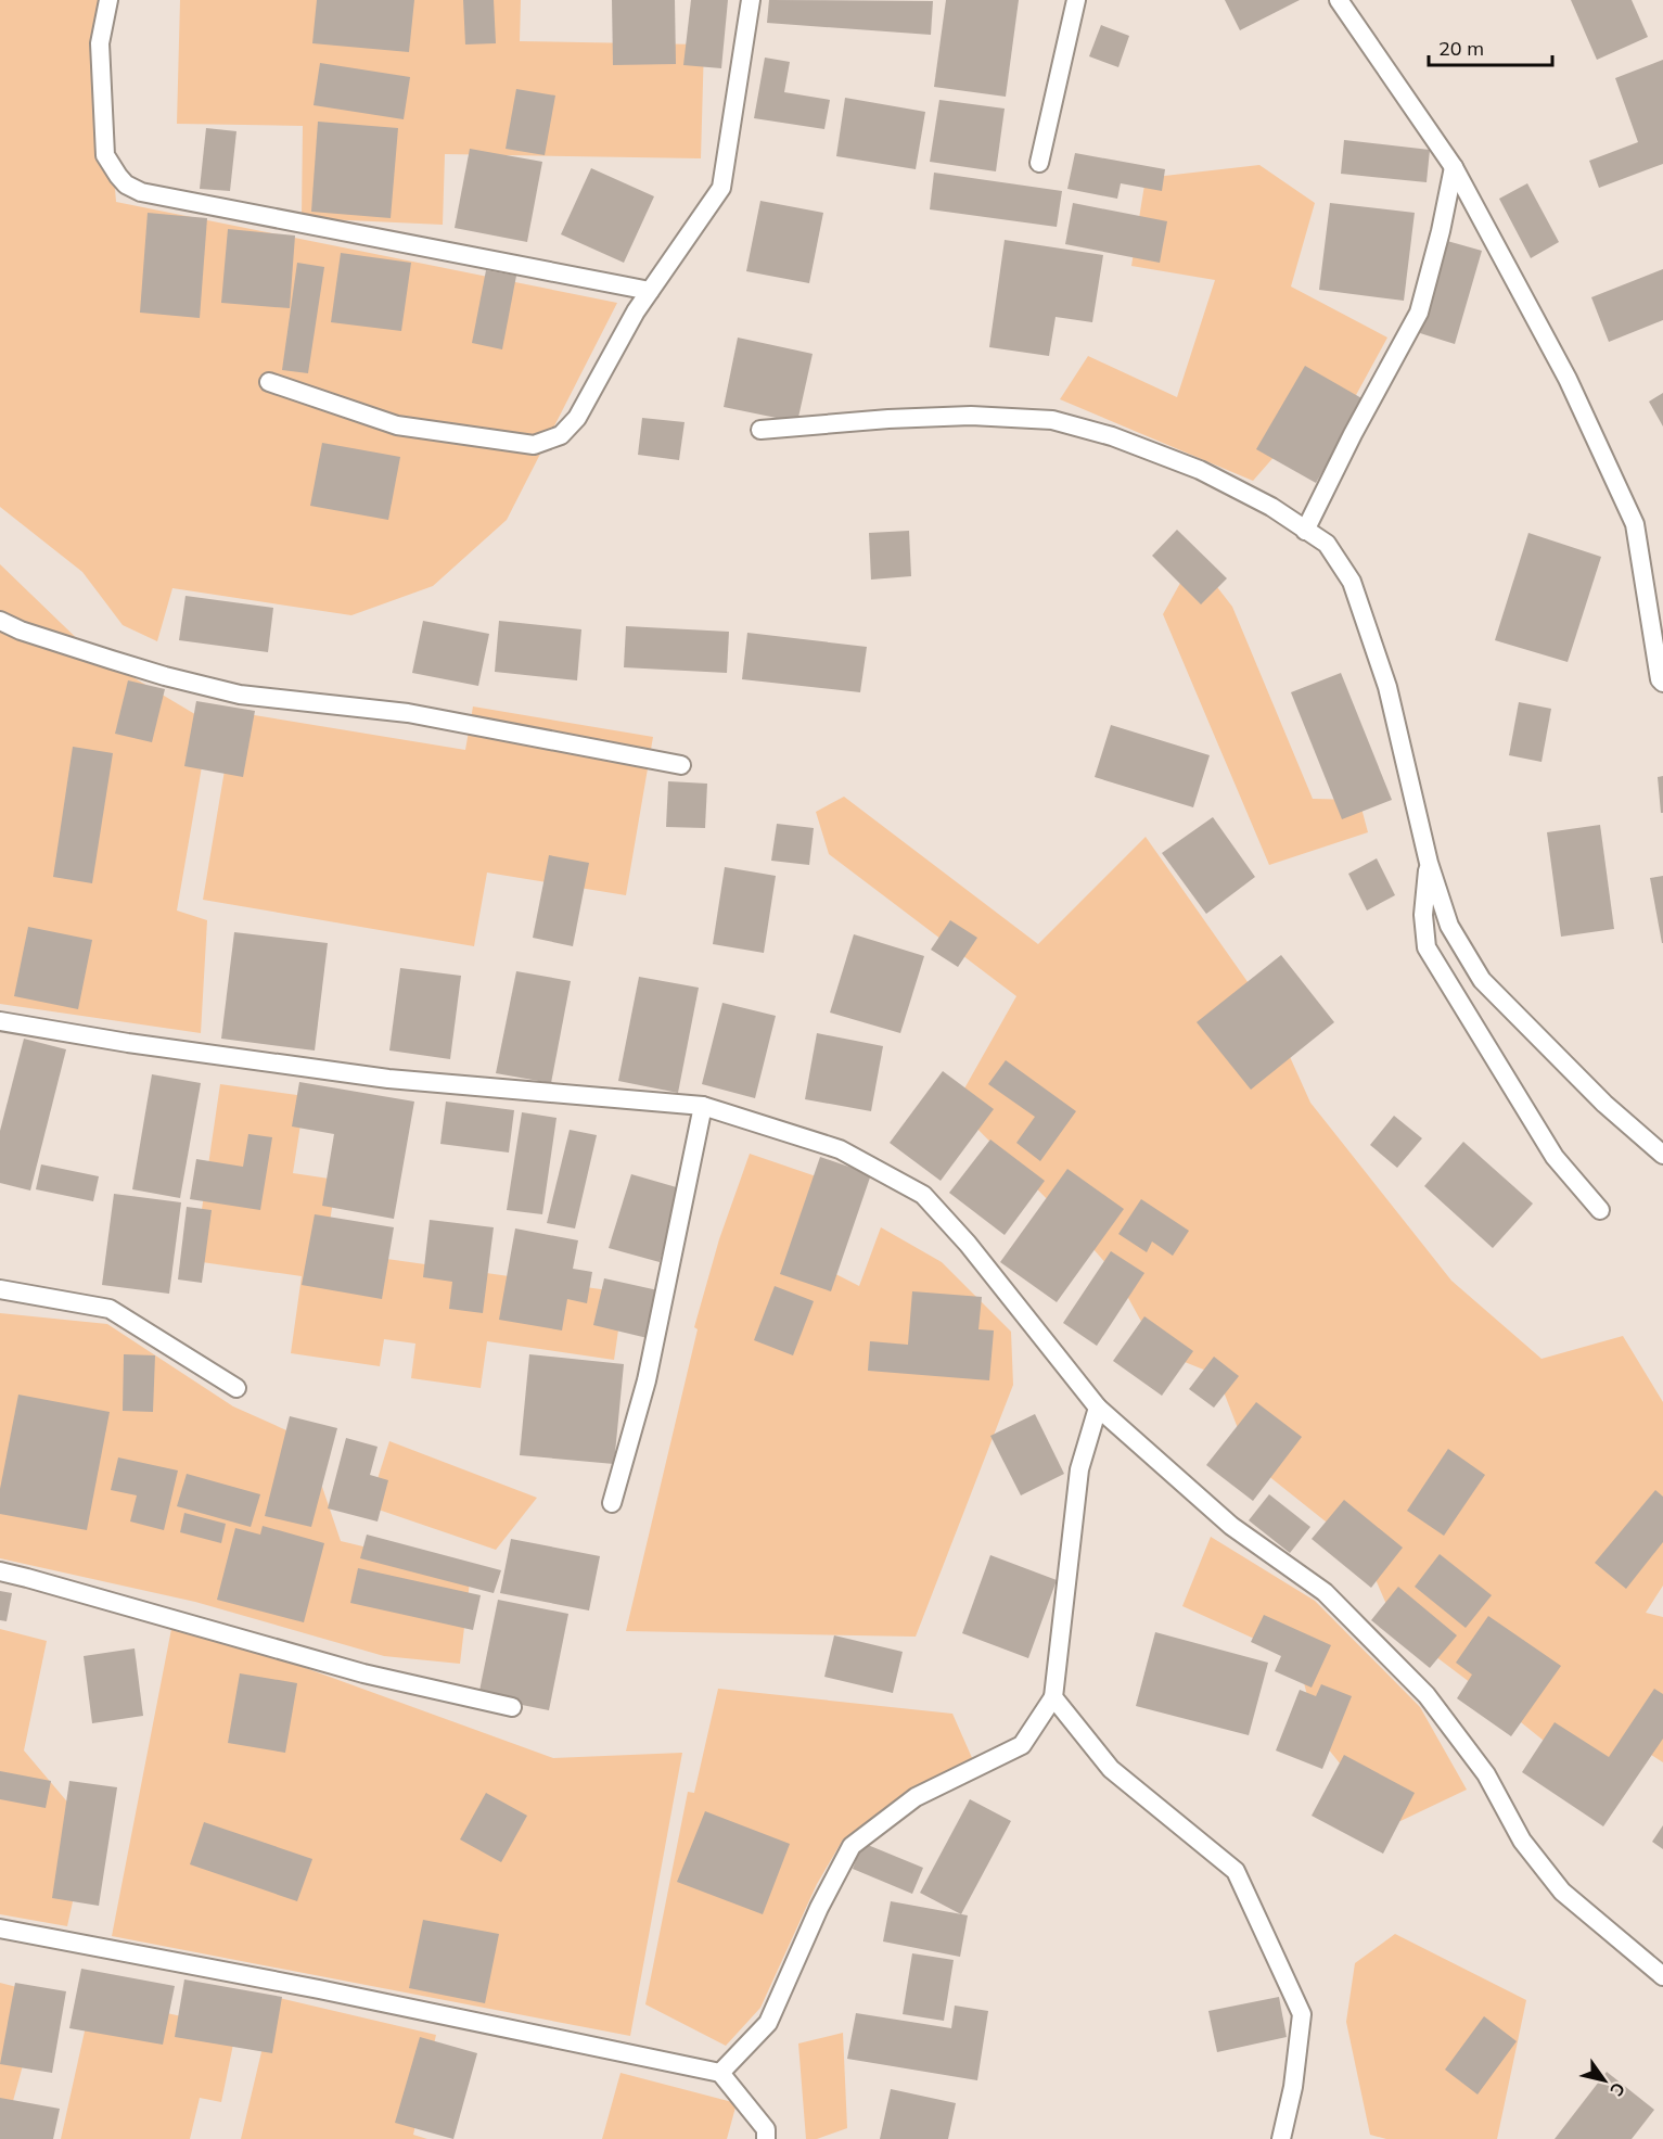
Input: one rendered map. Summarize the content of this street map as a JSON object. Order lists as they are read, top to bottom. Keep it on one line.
{"scale_bar":"20 m","north":"bottom right"}
